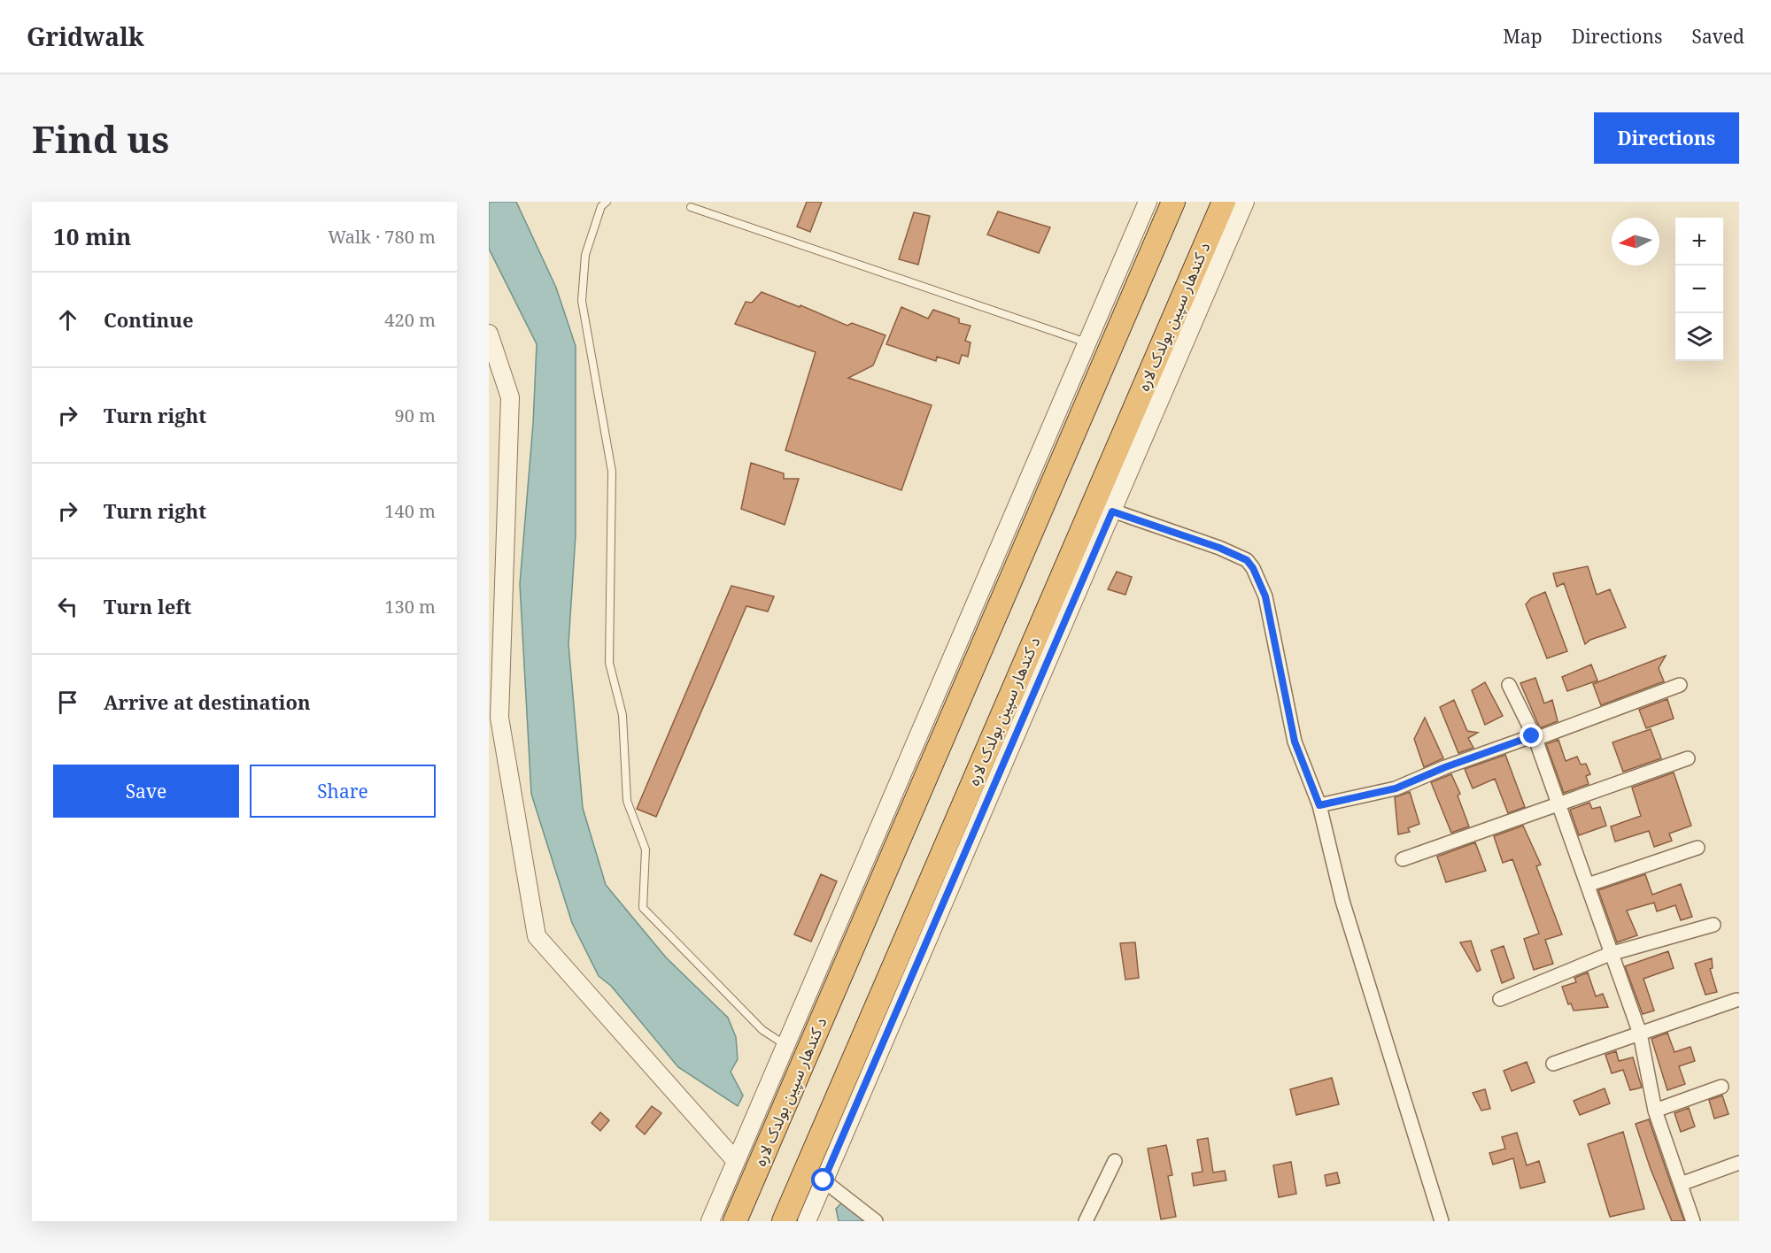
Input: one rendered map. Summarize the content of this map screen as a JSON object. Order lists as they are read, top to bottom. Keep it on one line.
{"streets":{"highway":["د کندهار سپین بولدک لاره"]},"north":"left","page":{"header":"Gridwalk","nav":["Map","Directions","Saved"],"buttons":["Directions",["Save","Share"]],"title":"Find us","heading":["10 min","Walk · 780 m"],"map_buttons":["+","−"],"list":[["Continue","420 m"],["Turn right","90 m"],["Turn right","140 m"],["Turn left","130 m"],"Arrive at destination"]}}
